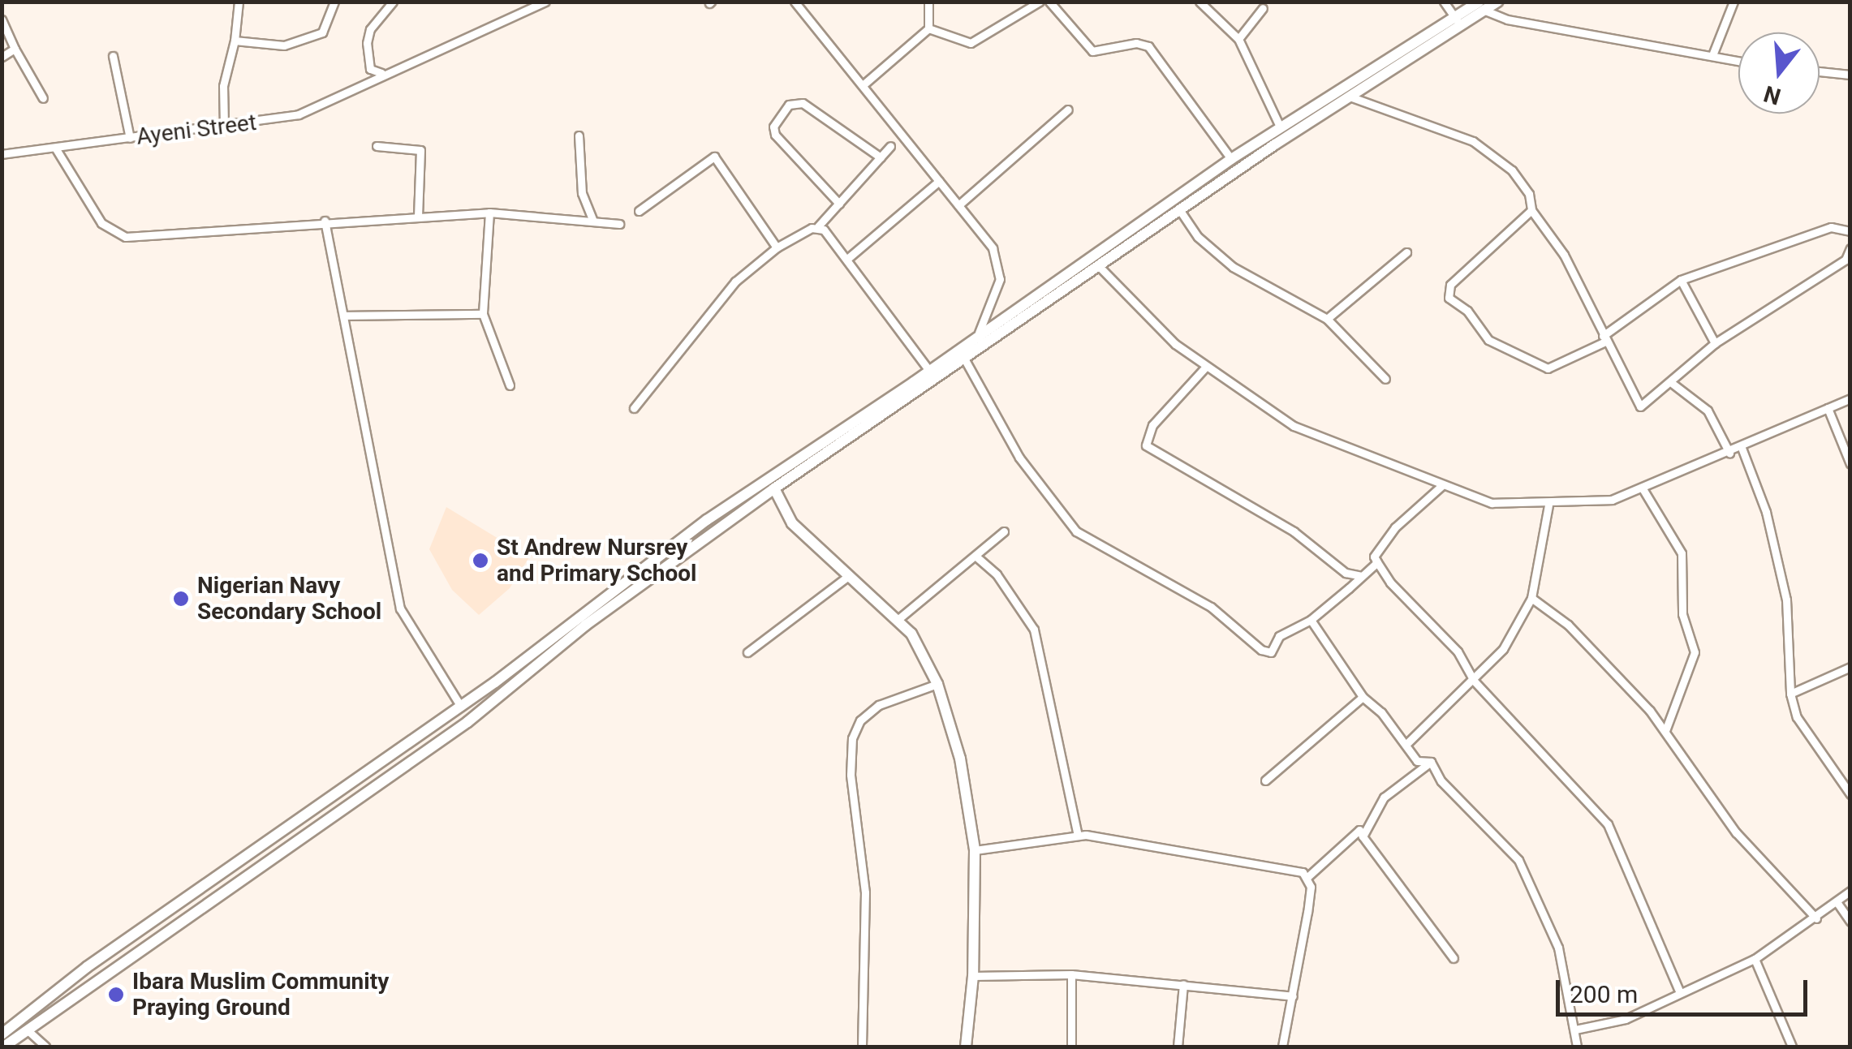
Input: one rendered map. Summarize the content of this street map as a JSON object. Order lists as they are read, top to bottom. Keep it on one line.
{"streets":{"street":["Ayeni Street"]},"places":["St Andrew Nursrey and Primary School","Nigerian Navy Secondary School","Ibara Muslim Community Praying Ground"],"scale_bar":"200 m","north":"bottom"}
